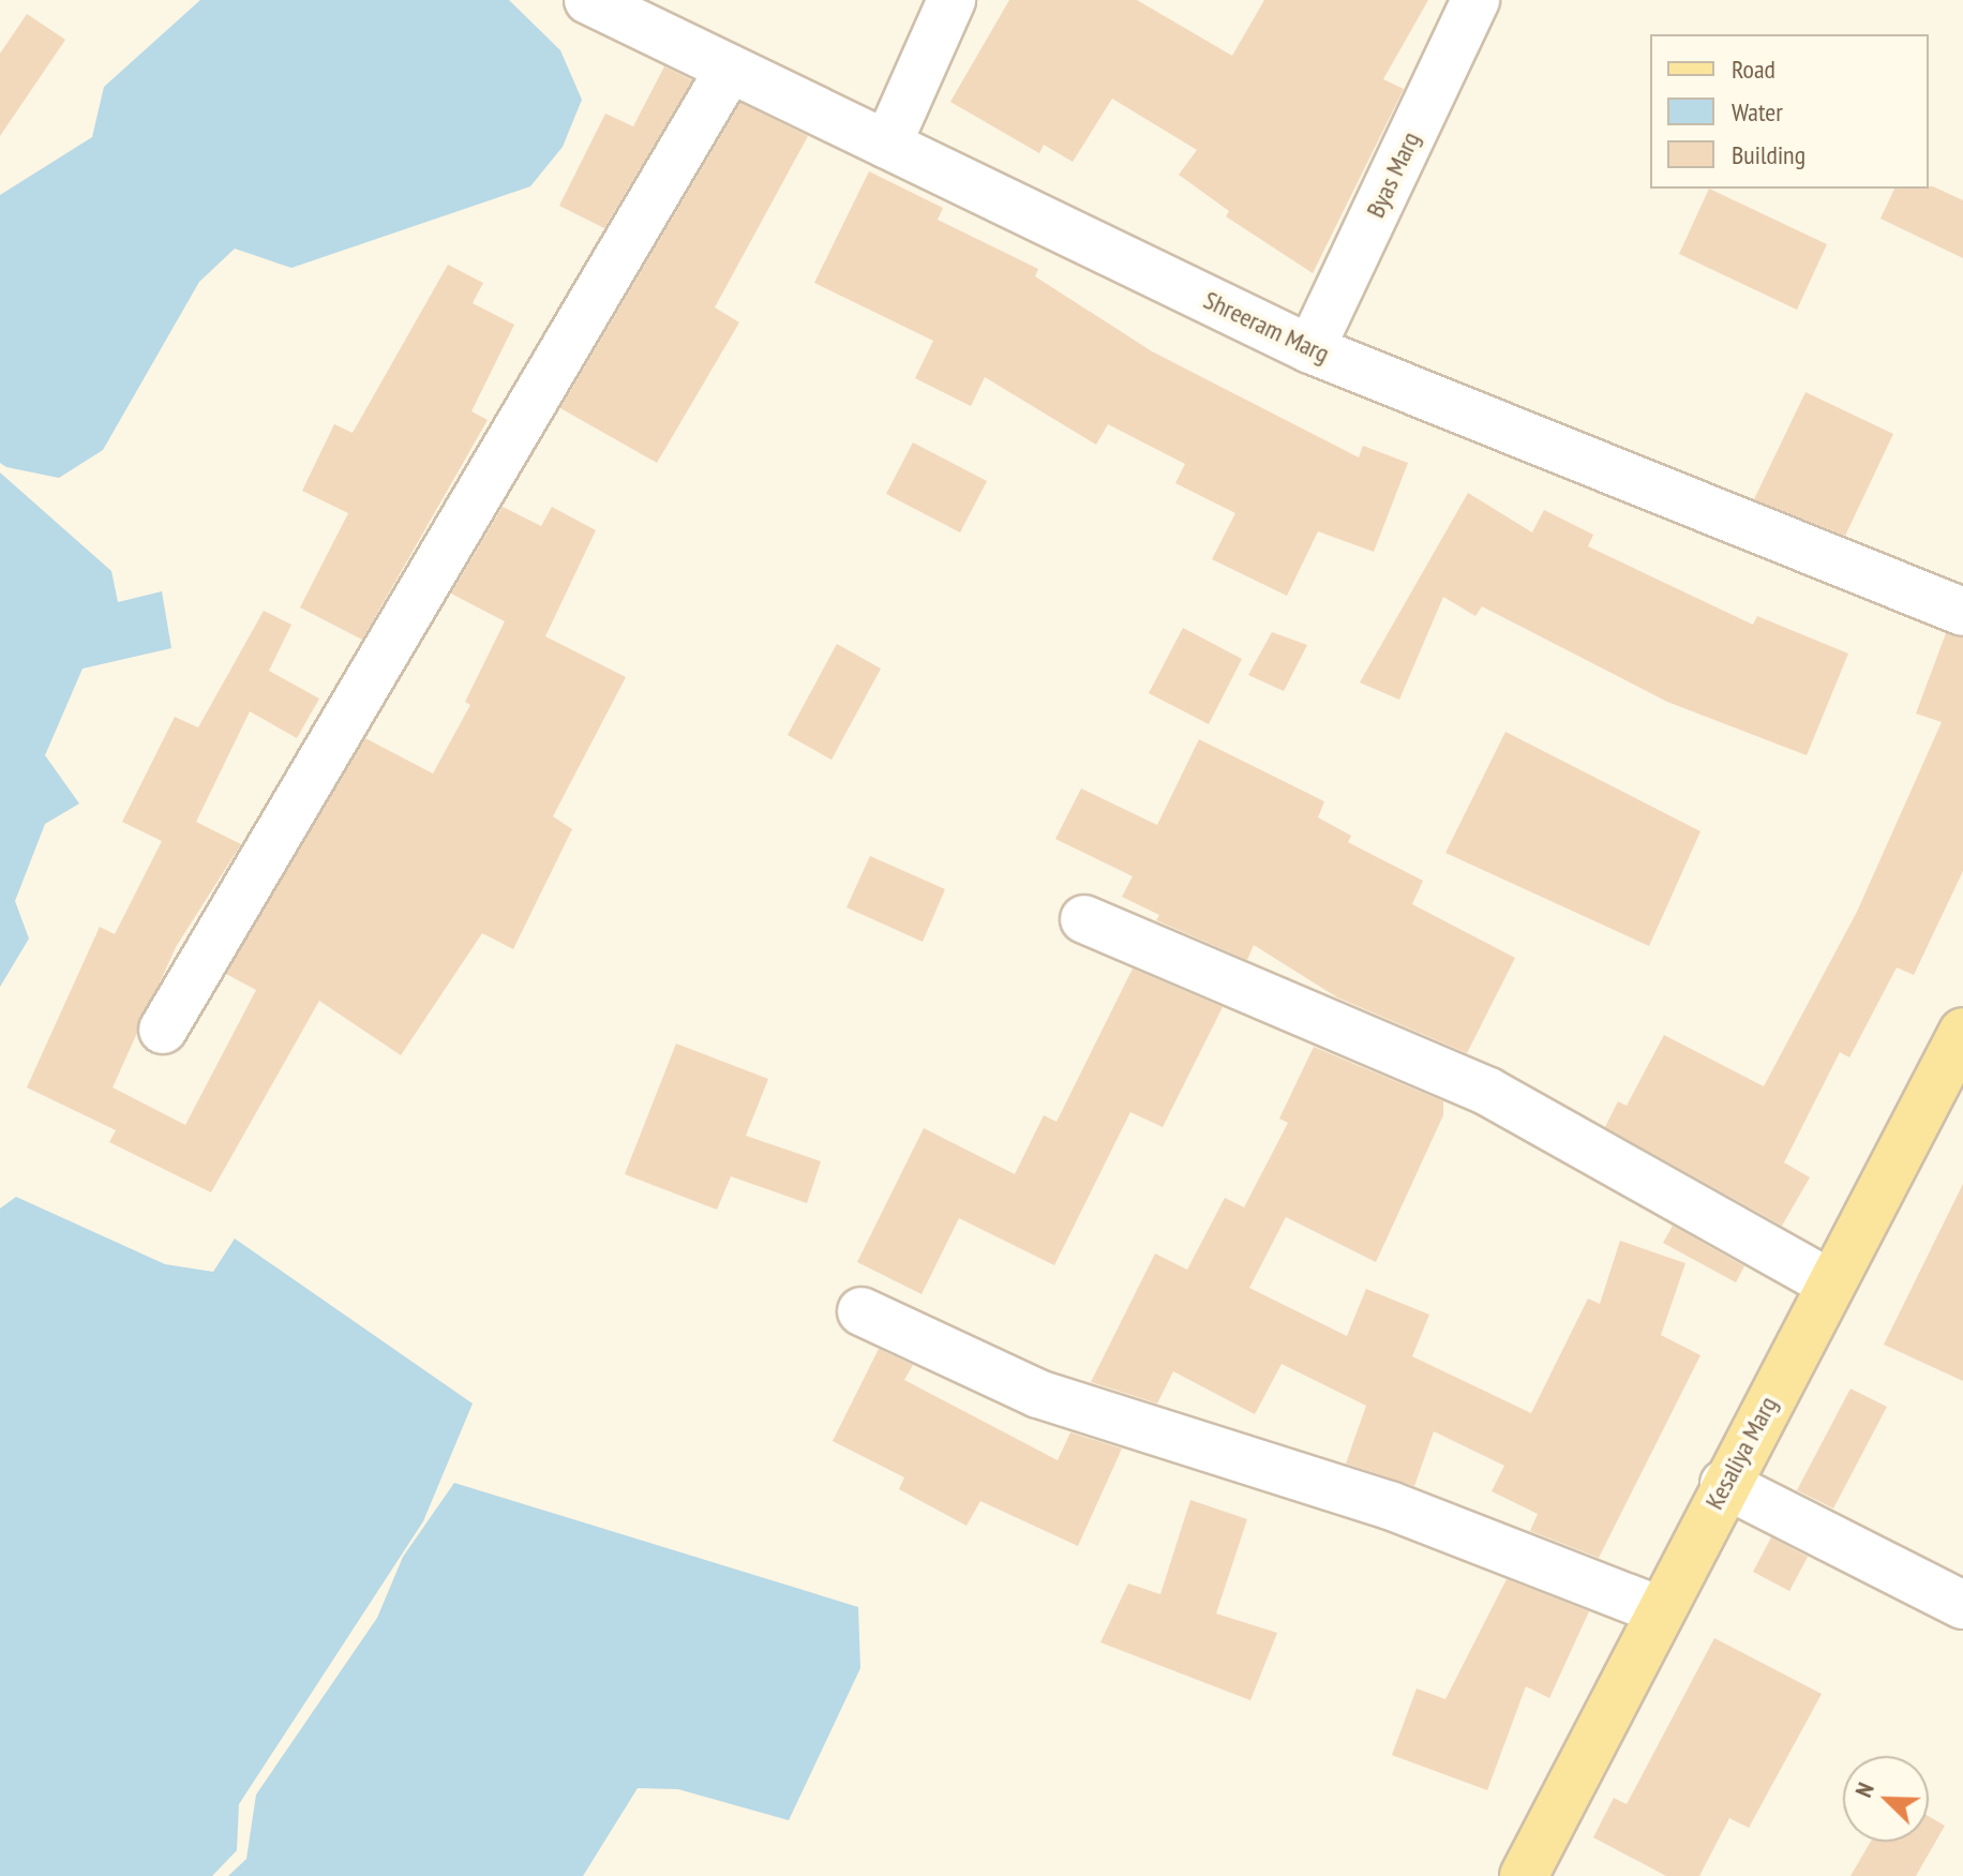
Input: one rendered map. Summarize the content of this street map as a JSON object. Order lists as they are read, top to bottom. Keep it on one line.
{"streets":{"main road":["Kesaliya Marg"],"street":["Byas Marg","Shreeram Marg"]},"crossings":[["Byas Marg","Shreeram Marg"]],"legend":["Road","Water","Building"],"north":"top left"}
